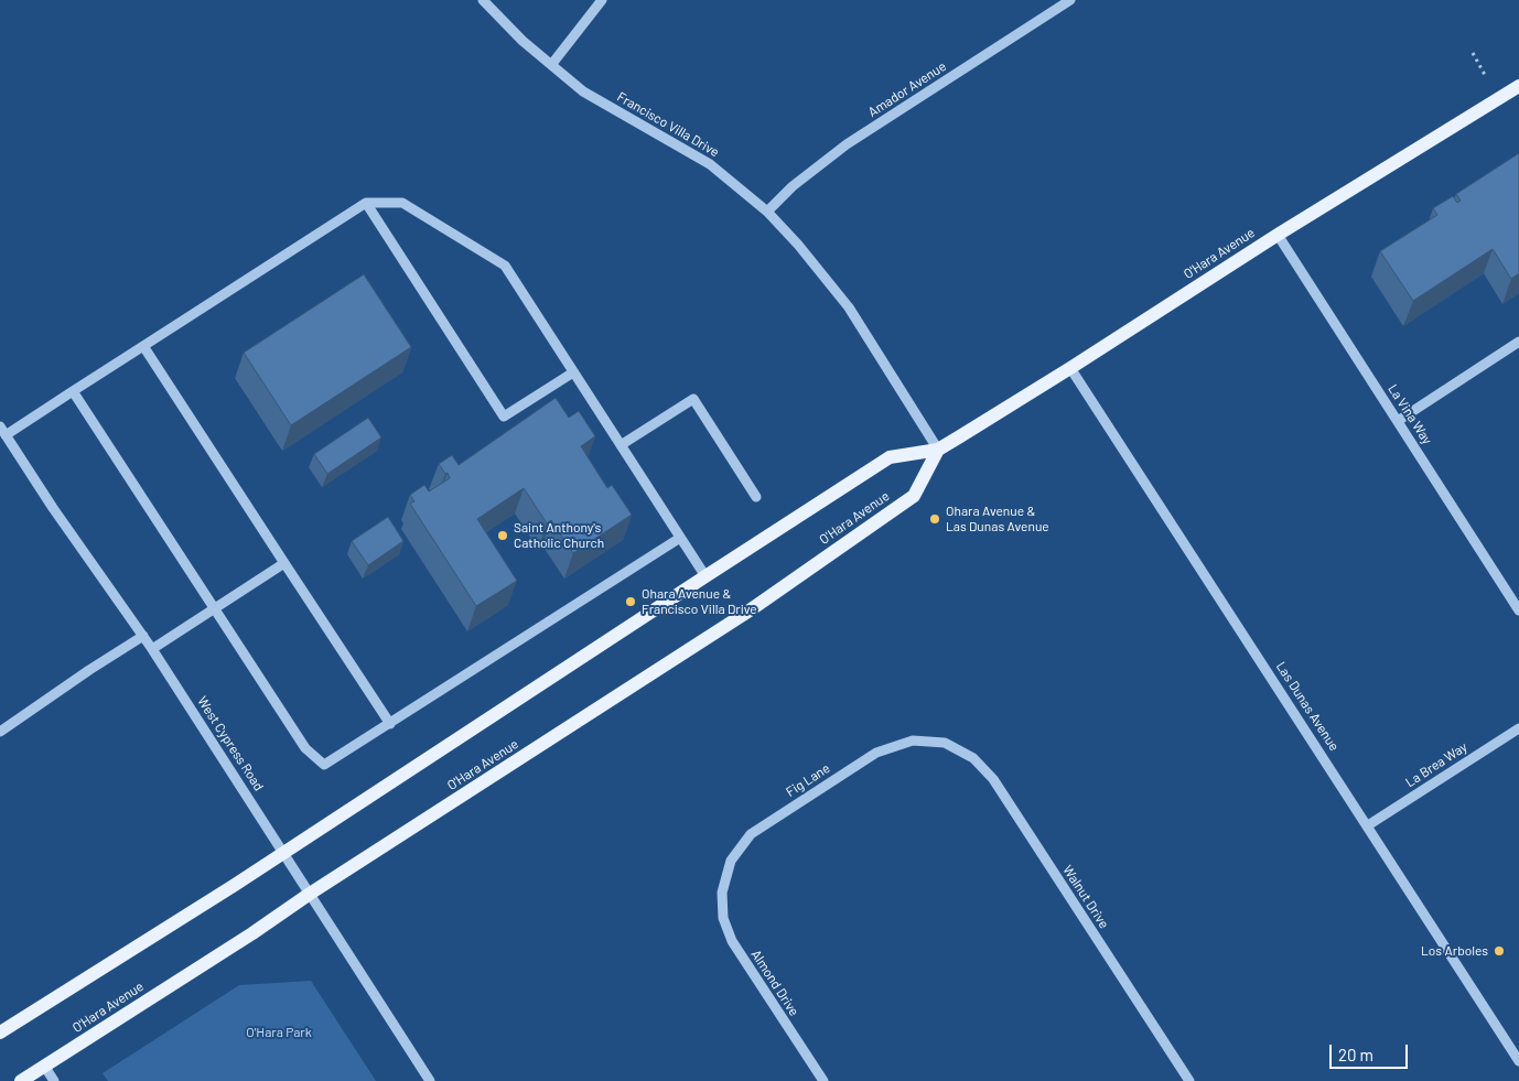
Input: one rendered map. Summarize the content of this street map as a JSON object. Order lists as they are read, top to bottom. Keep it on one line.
{"streets":{"main road":["O'Hara Avenue"],"street":["Amador Avenue","Francisco Villa Drive","La Vina Way","Las Dunas Avenue","West Cypress Road","La Brea Way","Fig Lane","Walnut Drive","Almond Drive"]},"crossings":[["Amador Avenue","Francisco Villa Drive"],["Francisco Villa Drive","O'Hara Avenue"],["O'Hara Avenue","La Vina Way"],["O'Hara Avenue","Las Dunas Avenue"],["O'Hara Avenue","West Cypress Road"],["Las Dunas Avenue","La Brea Way"],["Fig Lane","Walnut Drive"],["Fig Lane","Almond Drive"]],"parks":["O'Hara Park"],"places":["Ohara Avenue & Las Dunas Avenue","Saint Anthony's Catholic Church","Ohara Avenue & Francisco Villa Drive","Los Arboles"],"scale_bar":"20 m"}
